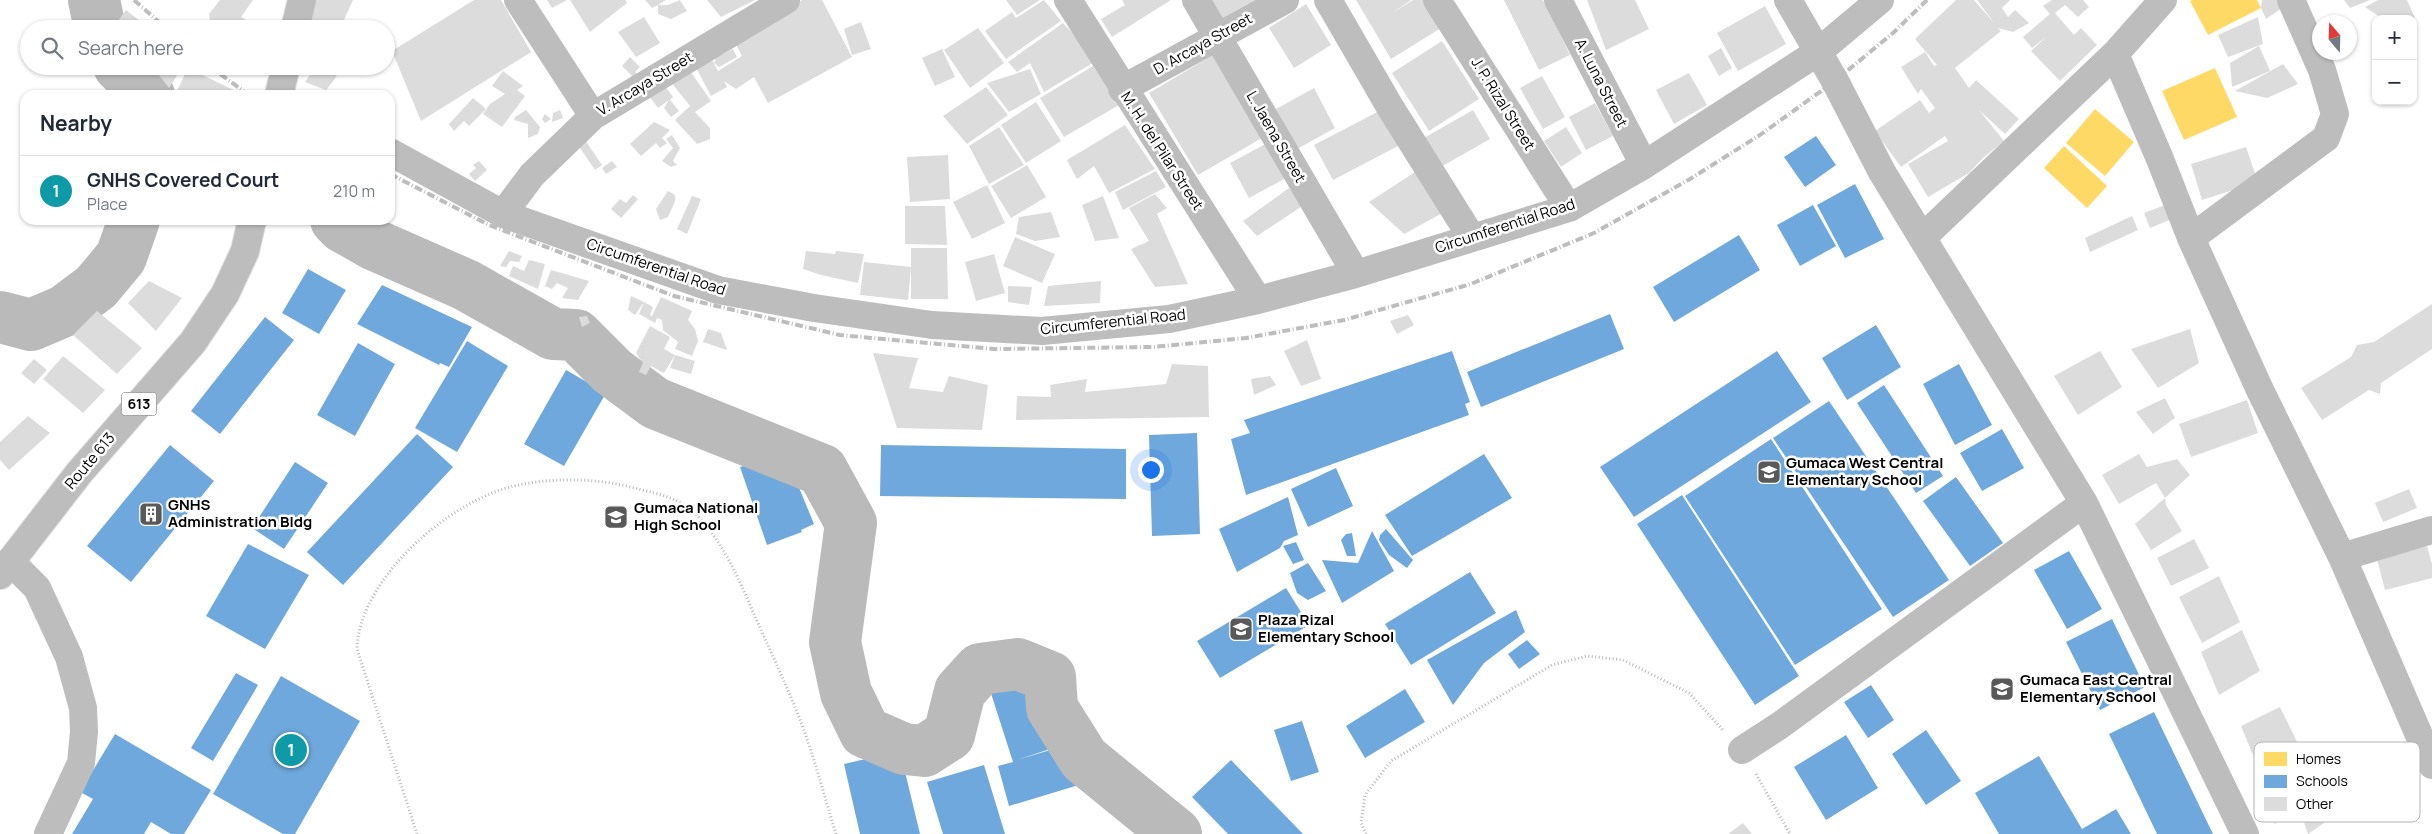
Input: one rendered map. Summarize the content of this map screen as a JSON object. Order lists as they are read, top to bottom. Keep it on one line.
{"streets":{"street":["D. Arcaya Street","A. Luna Street","V. Arcaya Street","J. P. Rizal Street","L. Jaena Street","M. H. del Pilar Street","Circumferential Road","613","Route 613"]},"crossings":[["D. Arcaya Street","L. Jaena Street"],["D. Arcaya Street","M. H. del Pilar Street"],["A. Luna Street","Circumferential Road"],["V. Arcaya Street","Circumferential Road"],["J. P. Rizal Street","Circumferential Road"],["L. Jaena Street","Circumferential Road"],["M. H. del Pilar Street","Circumferential Road"]],"places":{"school or university":["Gumaca West Central Elementary School","Gumaca National High School","Plaza Rizal Elementary School","Gumaca East Central Elementary School"],"building":["GNHS Administration Bldg"]},"legend":["Homes","Schools","Other"],"north":"top","page":{"map_buttons":["+","−"],"search":"Search here","heading":"Nearby","list":[{"mark":"1","name":"GNHS Covered Court","note":"Place","value":"210 m"}],"pins":"1"}}
